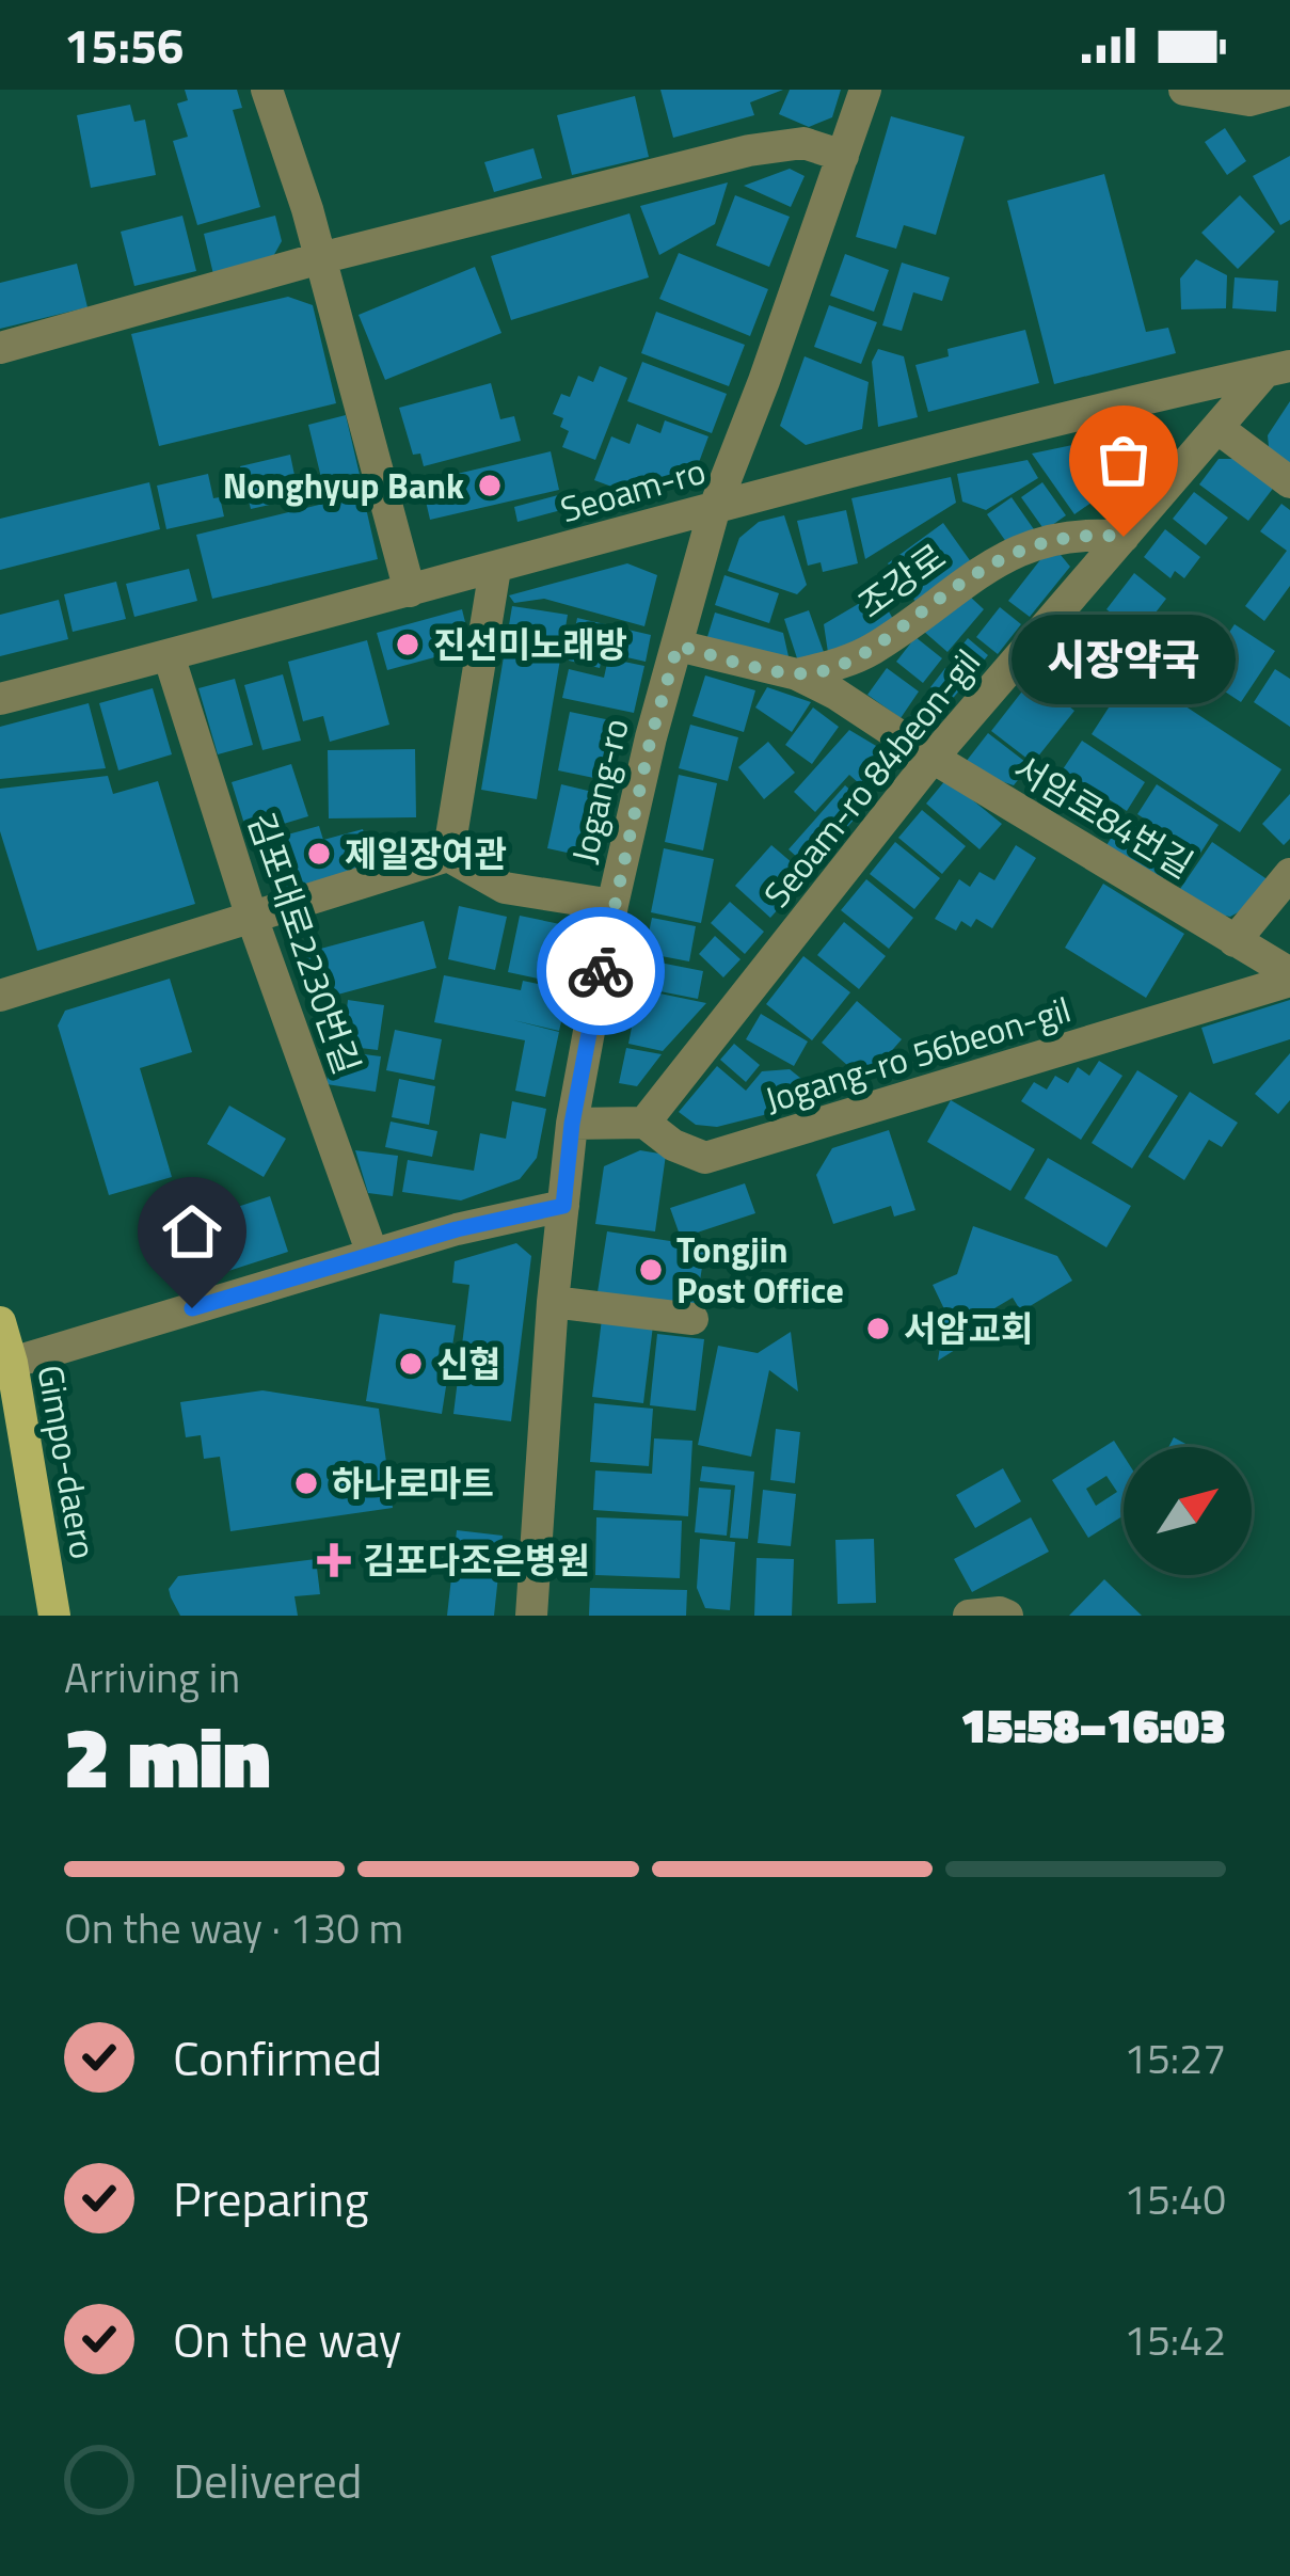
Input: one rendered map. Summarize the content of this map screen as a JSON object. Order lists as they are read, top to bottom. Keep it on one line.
{"streets":{"main road":["Gimpo-daero"],"street":["Seoam-ro","조강로","Seoam-ro 84beon-gil","Jogang-ro","서암로84번길","김포대로2230번길","Jogang-ro 56beon-gil"]},"crossings":[["Seoam-ro","Seoam-ro 84beon-gil"],["Seoam-ro","Jogang-ro"],["Seoam-ro","김포대로2230번길"],["조강로","Seoam-ro 84beon-gil"],["Seoam-ro 84beon-gil","서암로84번길"],["Seoam-ro 84beon-gil","Jogang-ro 56beon-gil"],["서암로84번길","Jogang-ro 56beon-gil"]],"places":{"other":["Nonghyup Bank","시장약국","진선미노래방","제일장여관","Tongjin Post Office","서암교회","신협","하나로마트"],"health":["김포다조은병원"]},"north":"top right","page":{"status":"15:56","bubble":"시장약국","heading":["2 min","Arriving in","15:58–16:03"],"bar":"On the way · 130 m","list":[["Confirmed","15:27"],["Preparing","15:40"],["On the way","15:42"],"Delivered"]}}
